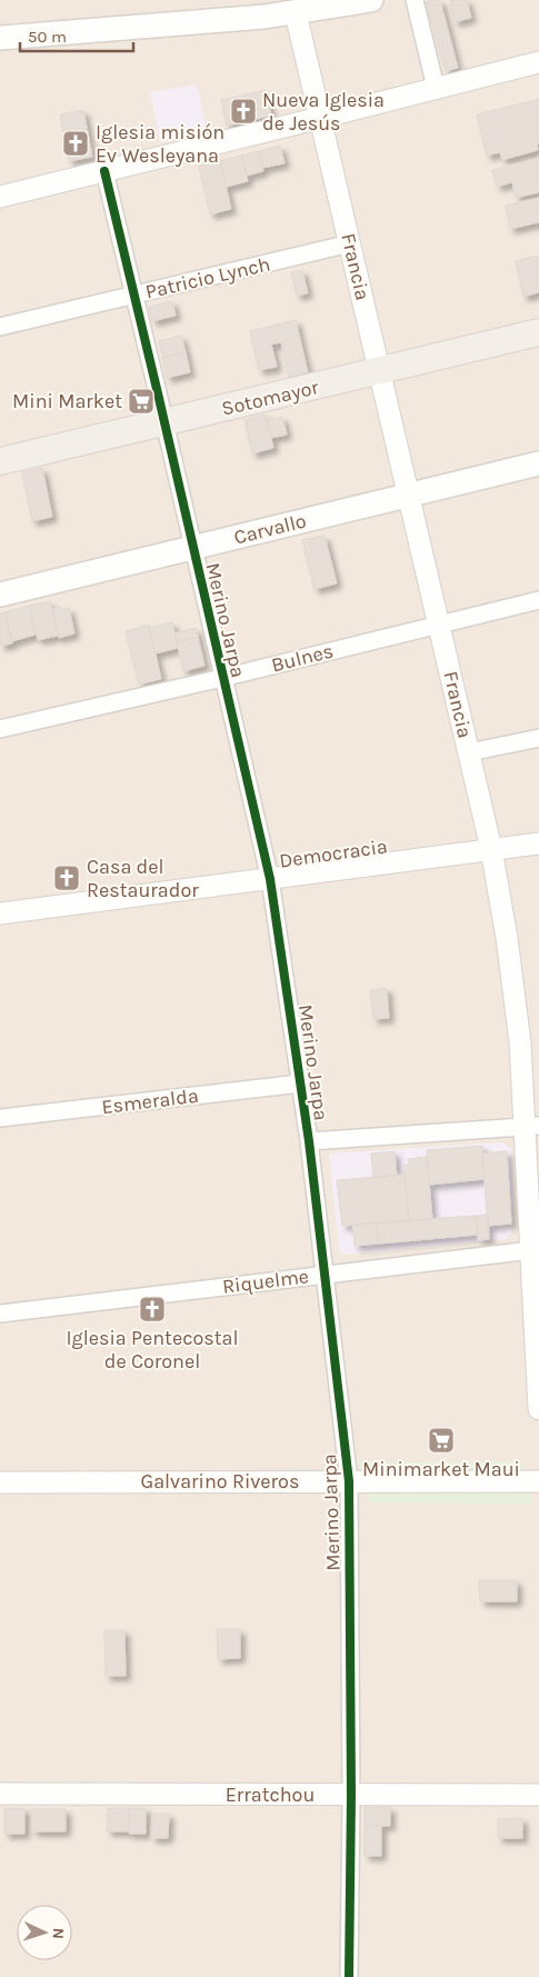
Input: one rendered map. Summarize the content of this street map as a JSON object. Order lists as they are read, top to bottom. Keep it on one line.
{"streets":{"main road":["Sotomayor","Carvallo"],"street":["Francia","Patricio Lynch","Merino Jarpa","Bulnes","Democracia","Esmeralda","Riquelme","Galvarino Riveros","Erratchou"]},"crossings":[["Francia","Patricio Lynch"],["Francia","Sotomayor"],["Francia","Carvallo"],["Francia","Bulnes"],["Francia","Democracia"],["Francia","Riquelme"],["Patricio Lynch","Merino Jarpa"],["Sotomayor","Merino Jarpa"],["Carvallo","Merino Jarpa"],["Merino Jarpa","Bulnes"],["Merino Jarpa","Democracia"],["Merino Jarpa","Esmeralda"],["Merino Jarpa","Riquelme"],["Merino Jarpa","Galvarino Riveros"],["Merino Jarpa","Erratchou"]],"places":{"church":["Nueva Iglesia de Jesús","Iglesia misión Ev Wesleyana","Casa del Restaurador","Iglesia Pentecostal de Coronel"],"supermarket":["Mini Market","Minimarket Maui"]},"scale_bar":"50 m","north":"right"}
